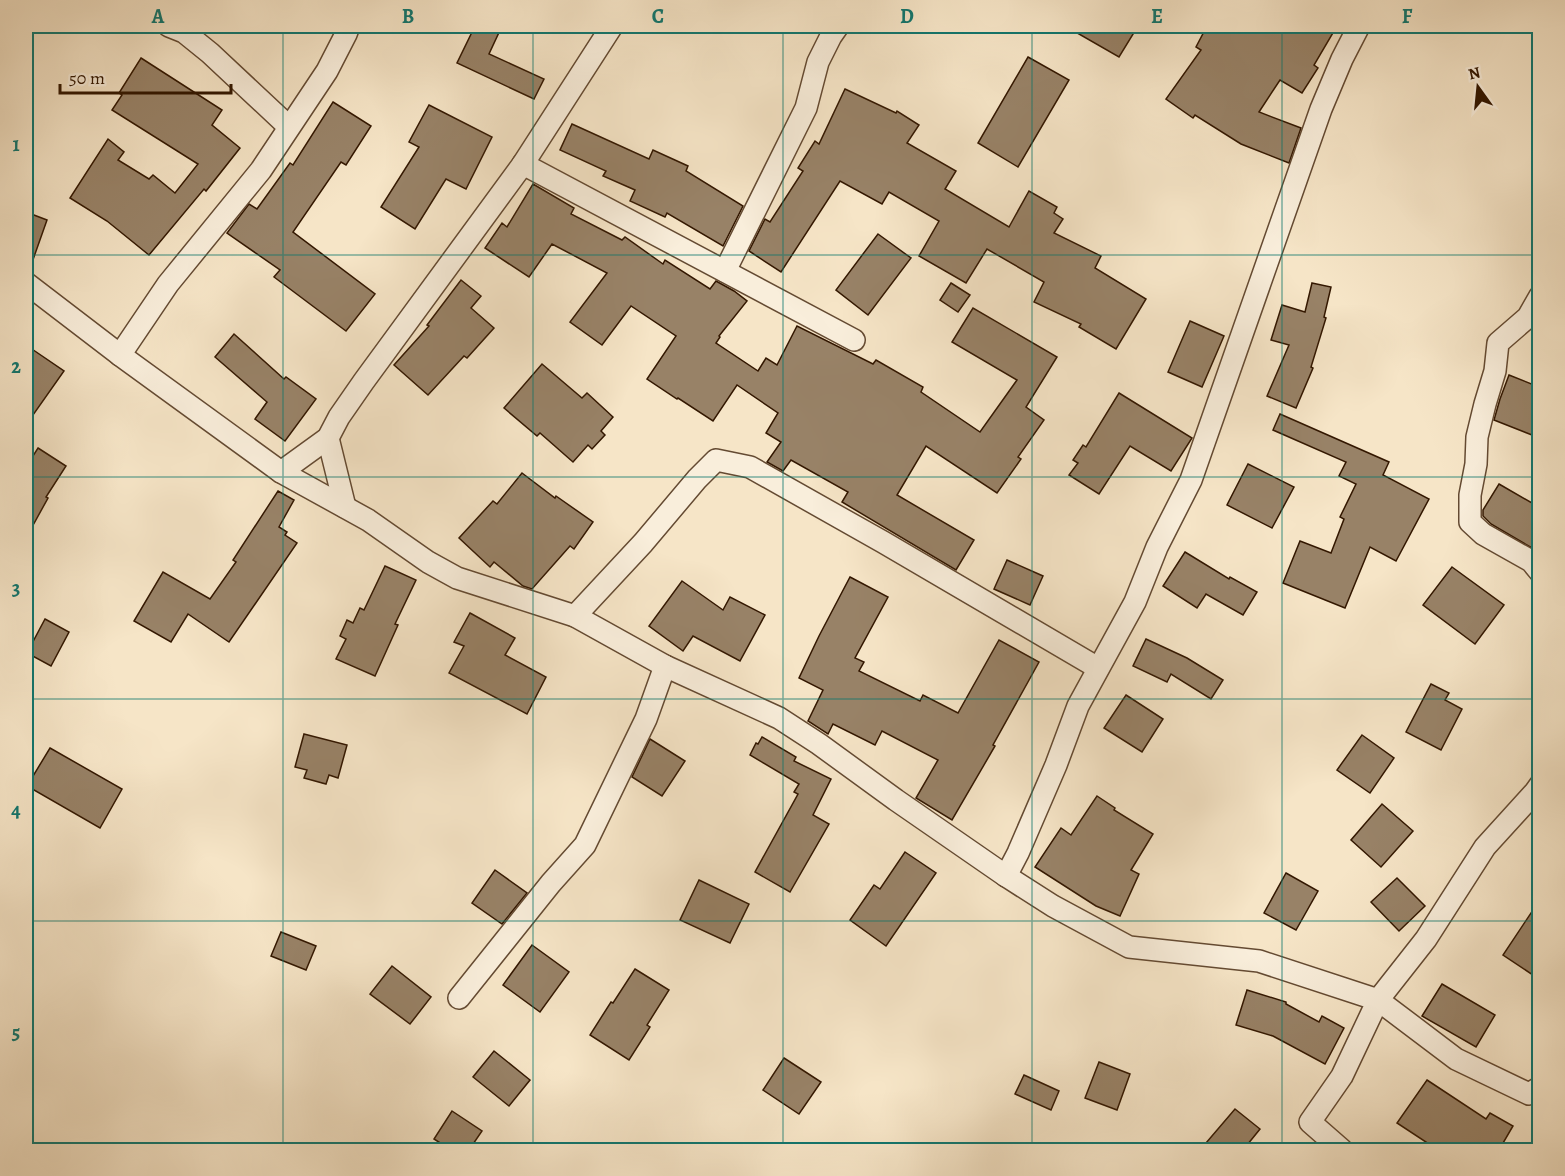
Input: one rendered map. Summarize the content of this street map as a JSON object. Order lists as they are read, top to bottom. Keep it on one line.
{"scale_bar":"50 m","north":"top","grid":{"columns":["A","B","C","D","E","F"],"rows":["1","2","3","4","5"]}}
